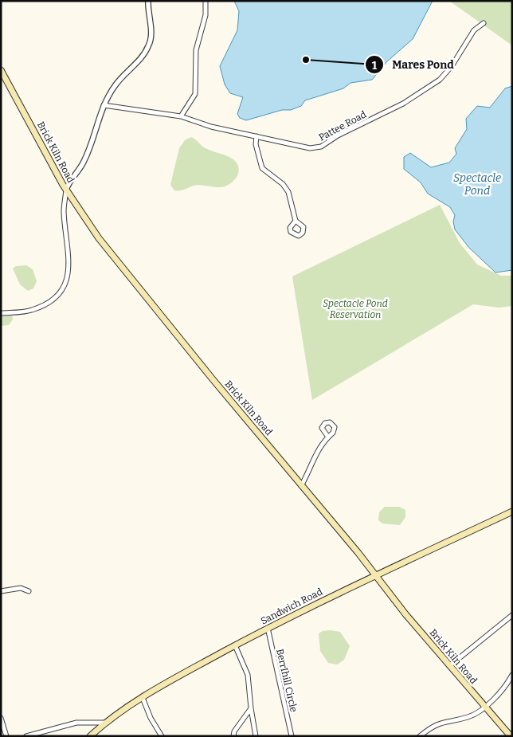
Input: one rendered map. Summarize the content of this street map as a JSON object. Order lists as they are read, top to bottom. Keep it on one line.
{"streets":{"main road":["Brick Kiln Road","Sandwich Road"],"street":["Pattee Road","BerrIhill Circle"]},"crossings":[["Brick Kiln Road","Sandwich Road"],["Sandwich Road","BerrIhill Circle"]],"water":["Spectacle Pond"],"parks":["Spectacle Pond Reservation"],"places":["Mares Pond"]}
